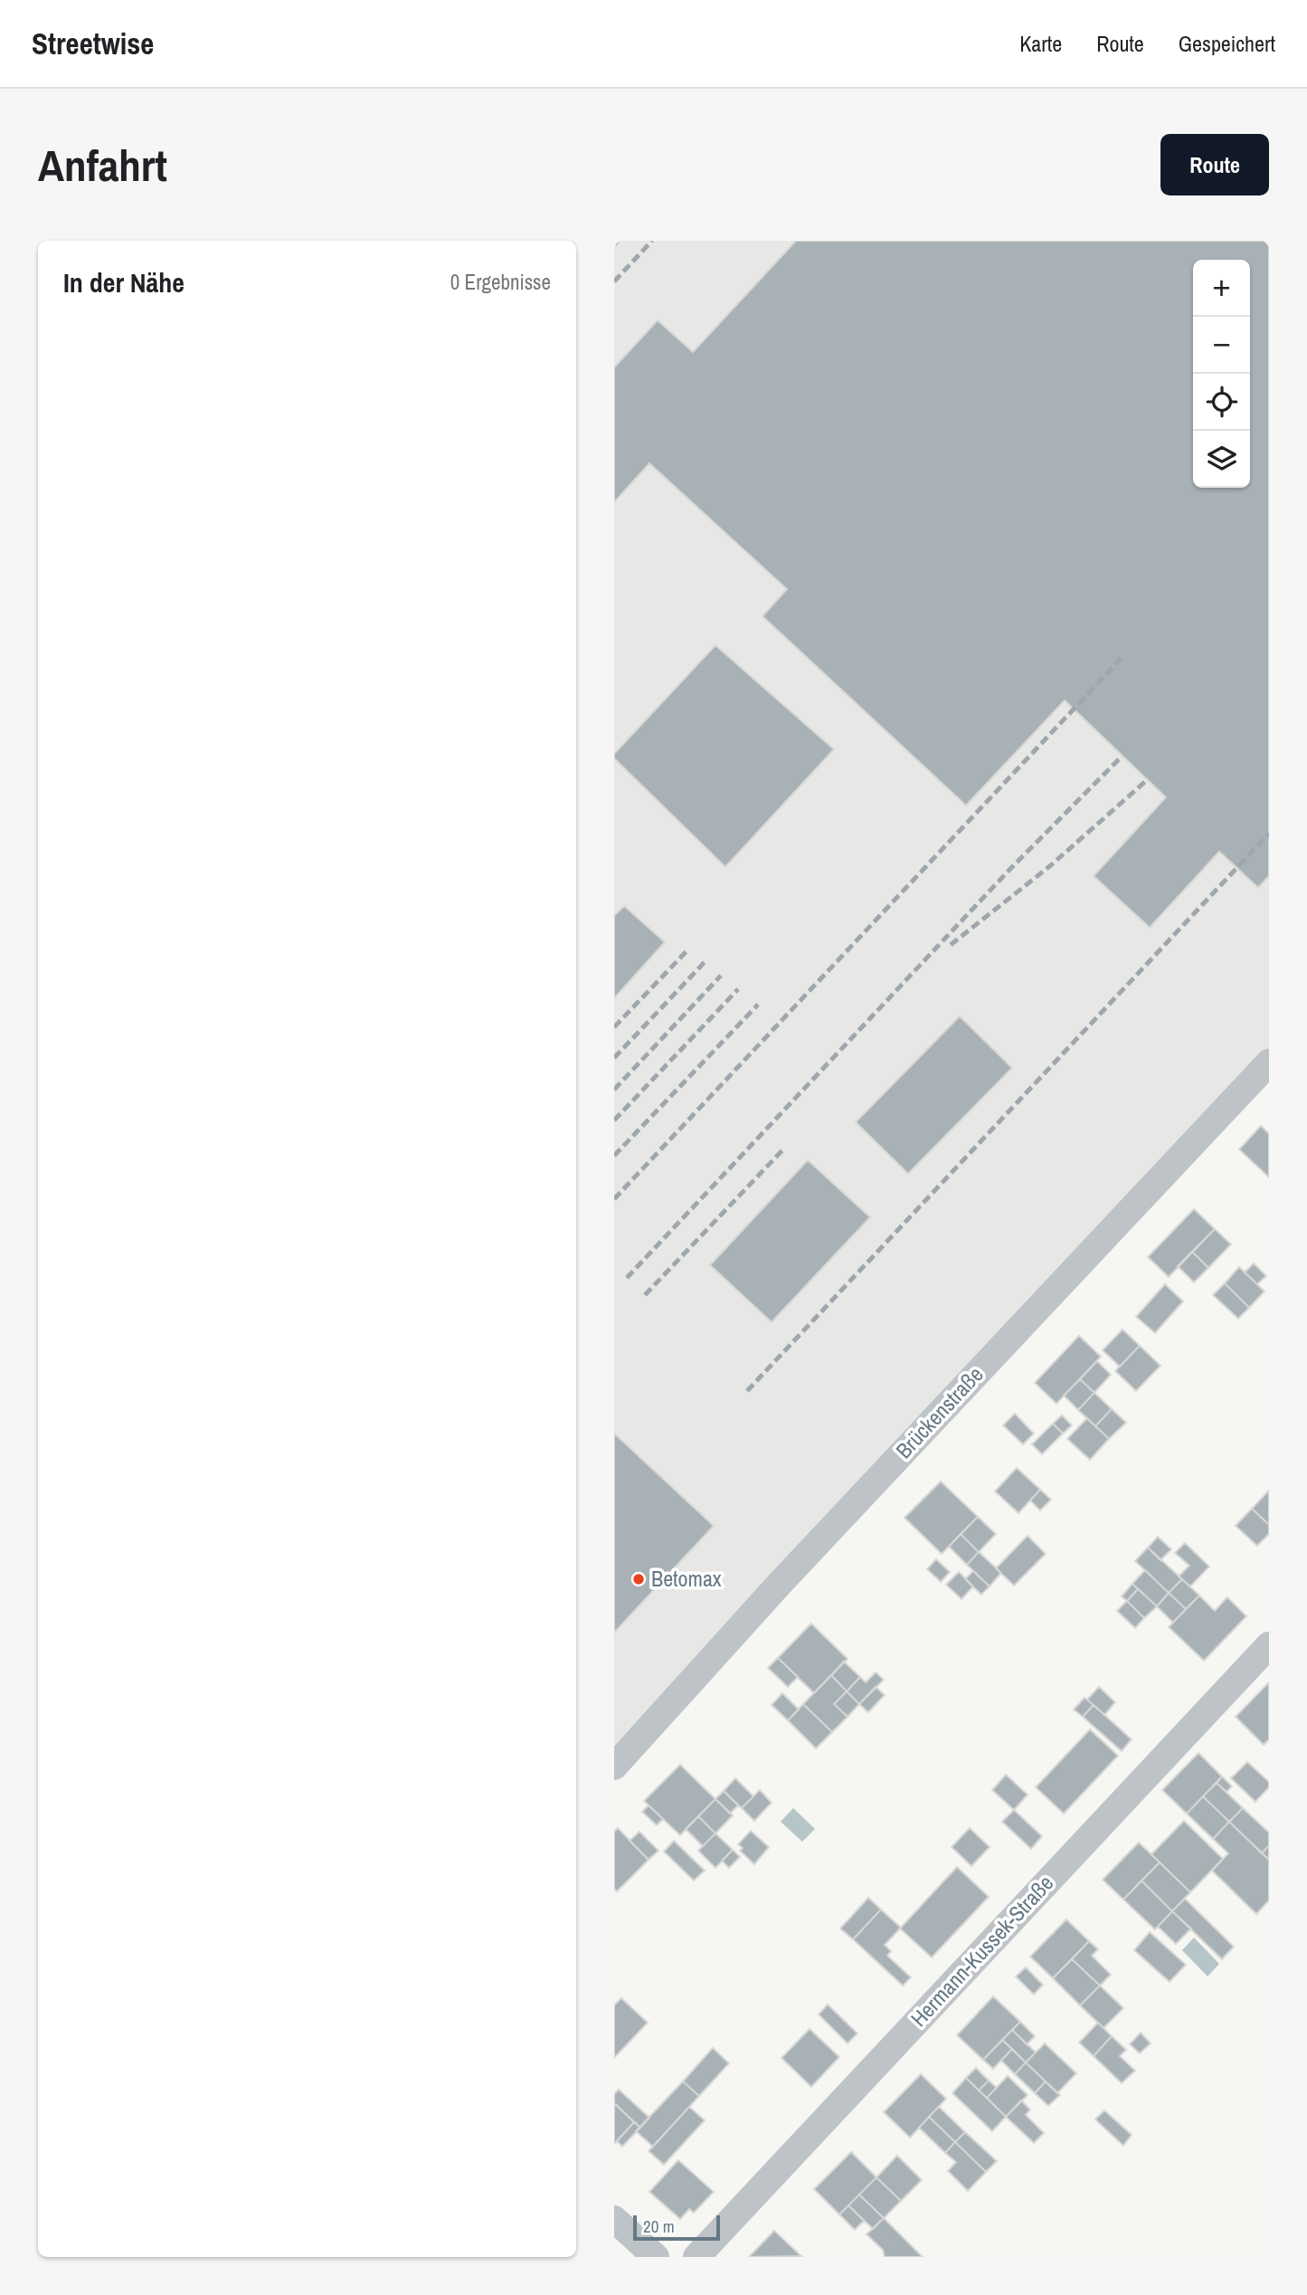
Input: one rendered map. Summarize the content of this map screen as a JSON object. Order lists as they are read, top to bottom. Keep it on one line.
{"streets":{"street":["Brückenstraße","Hermann-Kussek-Straße"]},"places":["Betomax"],"scale_bar":"20 m","page":{"header":"Streetwise","nav":["Karte","Route","Gespeichert"],"buttons":"Route","title":"Anfahrt","heading":["In der Nähe","0 Ergebnisse"],"map_buttons":["+","−"],"scale":"20 m"}}
